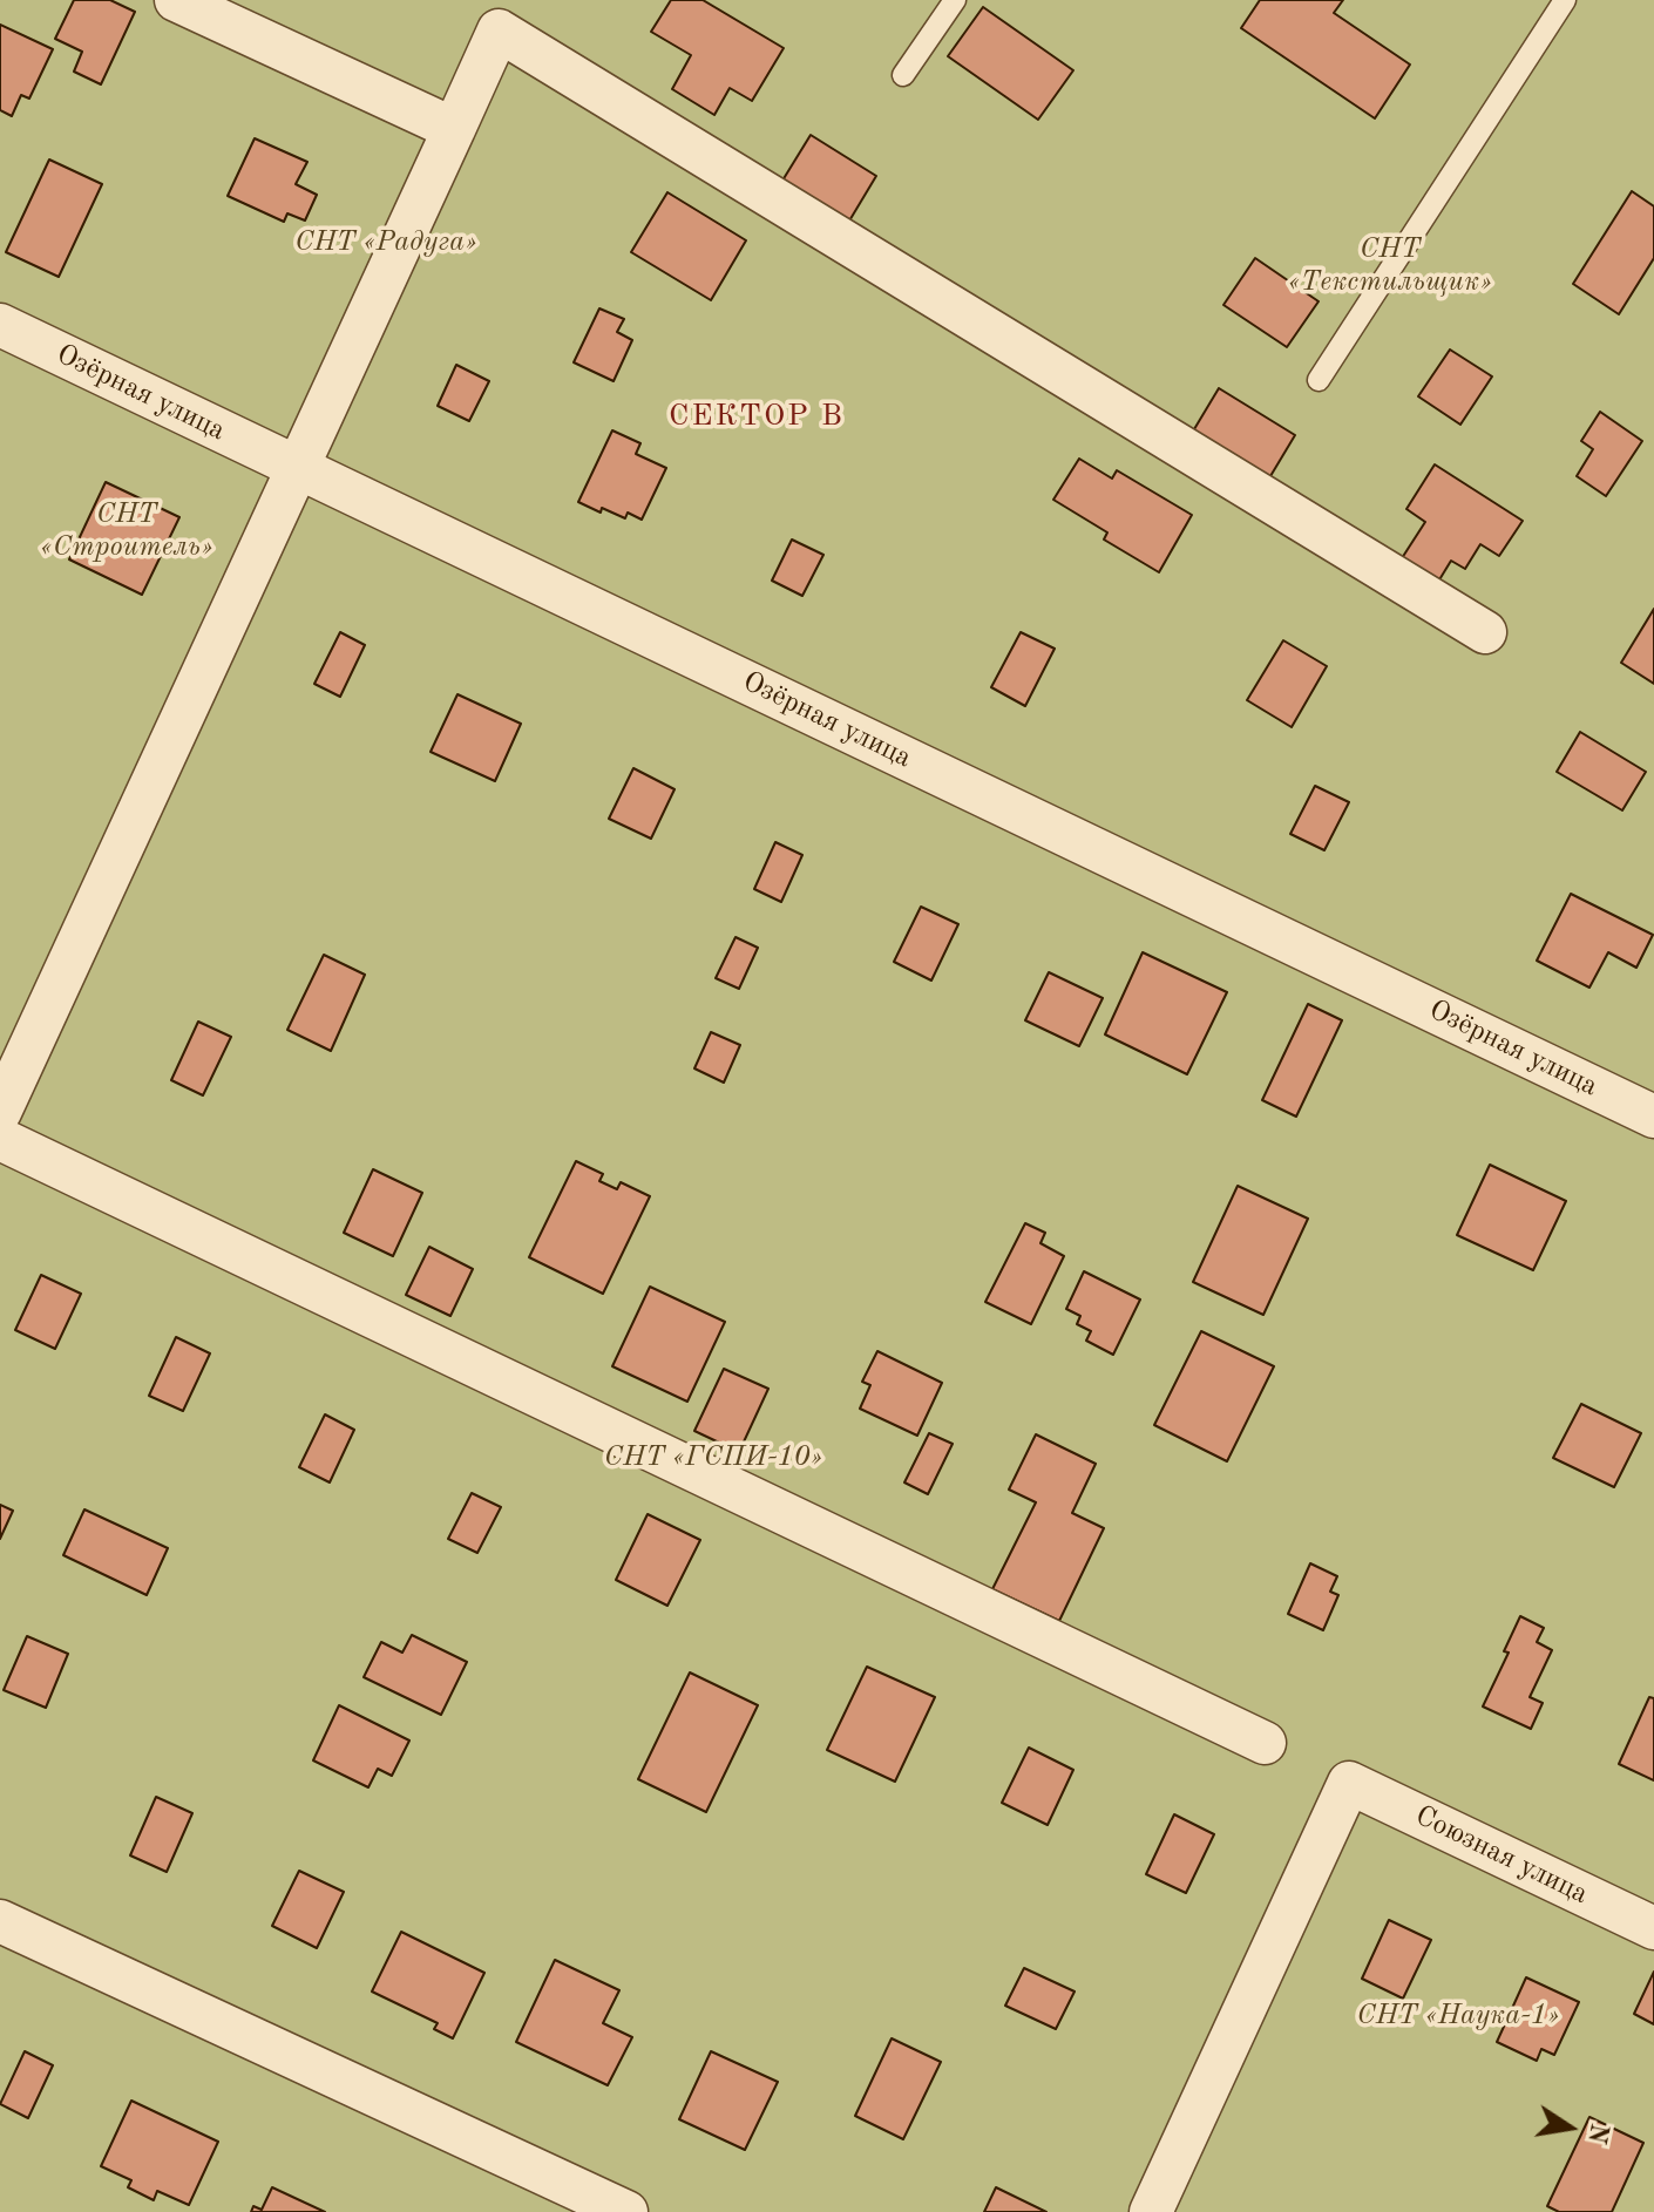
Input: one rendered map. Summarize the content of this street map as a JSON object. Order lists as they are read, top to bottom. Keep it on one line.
{"streets":{"street":["Озёрная улица","Союзная улица"]},"districts":["СЕКТОР В"],"parks":["СНТ «Радуга»","СНТ «Текстильщик»","СНТ «Строитель»","СНТ «ГСПИ-10»","СНТ «Наука-1»"],"north":"right"}
